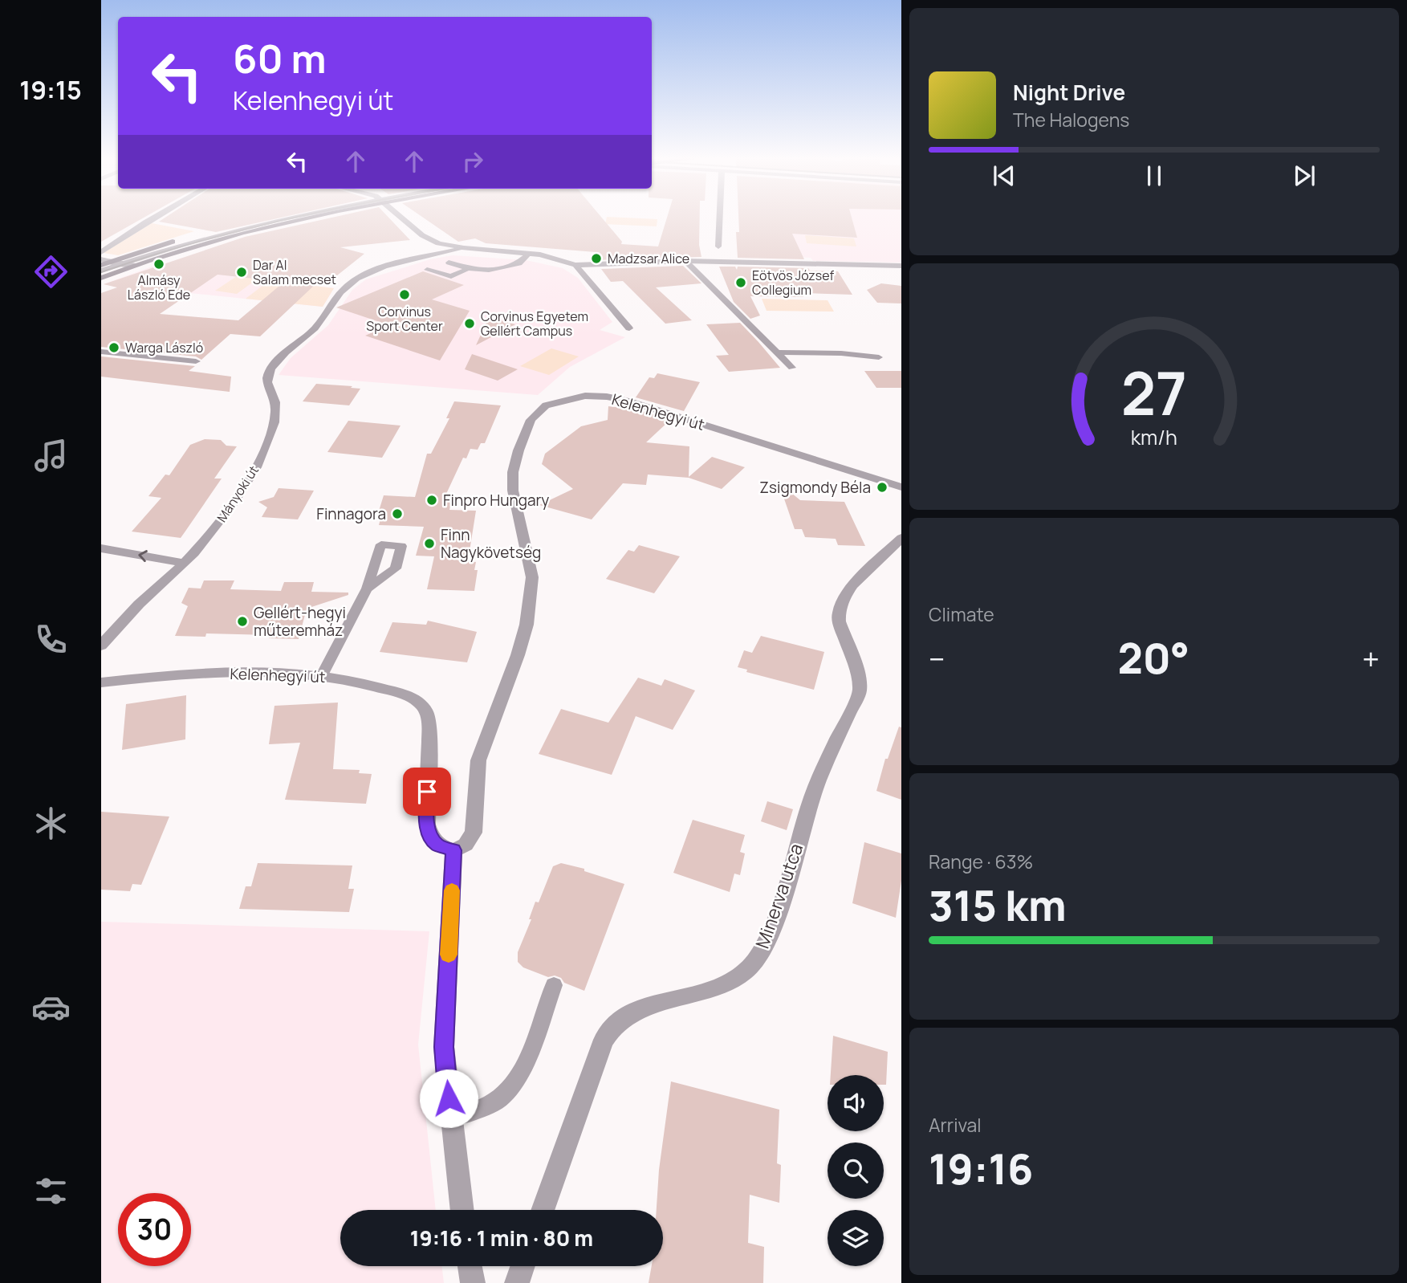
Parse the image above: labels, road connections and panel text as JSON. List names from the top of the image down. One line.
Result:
{"streets":{"street":["Kelenhegyi út","Mányoki út","Minerva utca"]},"places":["Madzsar Alice","Almásy László Ede","Dar Al Salam mecset","Eötvös József Collegium","Corvinus Sport Center","Corvinus Egyetem Gellért Campus","Warga László","Zsigmondy Béla","Finpro Hungary","Finnagora","Finn Nagykövetség","Gellért-hegyi műteremház"],"page":{"tabs":"19:15","turn":["60 m","Kelenhegyi út"],"song":["Night Drive","The Halogens"],"tile":["Climate",["Range · 63%","315 km"],["Arrival","19:16"]],"heat":["−","20°","+"],"limit":"30","trip":"19:16 · 1 min · 80 m","gauge":["27","km/h"]}}
